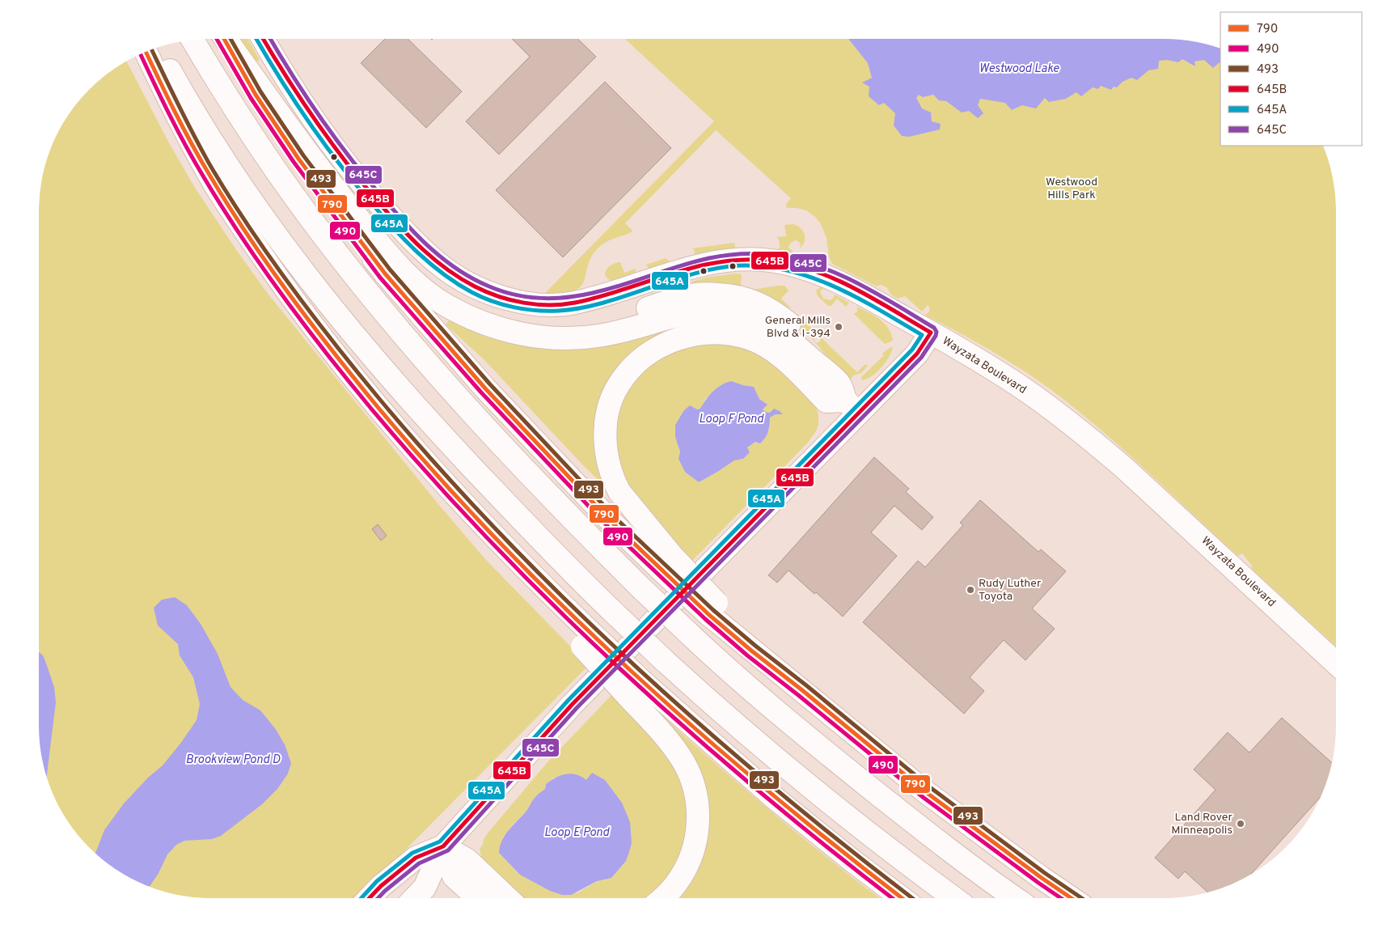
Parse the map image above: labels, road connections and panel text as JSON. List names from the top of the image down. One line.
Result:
{"streets":{"main road":["Wayzata Boulevard"]},"water":["Westwood Lake","Loop F Pond","Brookview Pond D","Loop E Pond"],"parks":["Westwood Hills Park"],"places":["General Mills Blvd & I-394","Rudy Luther Toyota","Land Rover Minneapolis"],"lines":["transit line 790","transit line 490","transit line 493","transit line 645B","transit line 645A","transit line 645C"],"legend":["790","490","493","645B","645A","645C"]}
